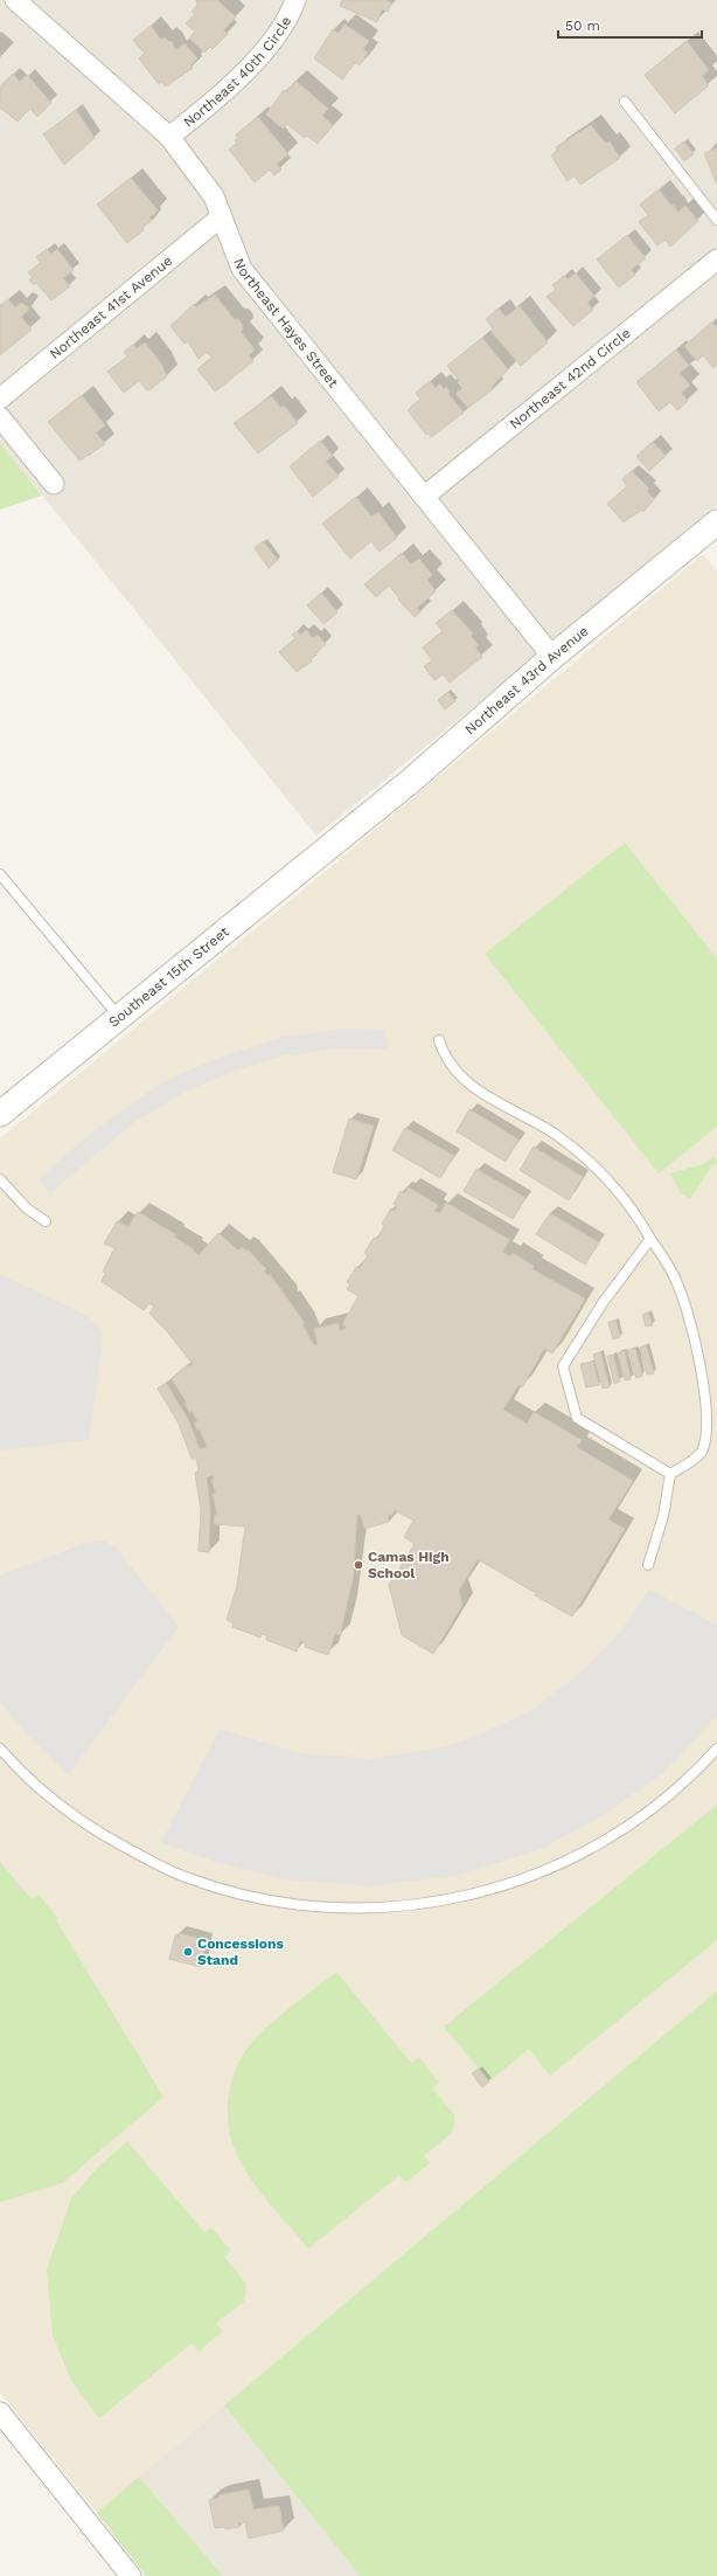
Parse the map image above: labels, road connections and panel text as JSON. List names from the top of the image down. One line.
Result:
{"streets":{"street":["Northeast 40th Circle","Northeast 41st Avenue","Northeast Hayes Street","Northeast 42nd Circle","Northeast 43rd Avenue","Southeast 15th Street"]},"crossings":[["Northeast 40th Circle","Northeast Hayes Street"],["Northeast 41st Avenue","Northeast Hayes Street"],["Northeast Hayes Street","Northeast 42nd Circle"],["Northeast Hayes Street","Northeast 43rd Avenue"],["Northeast 43rd Avenue","Southeast 15th Street"]],"places":["Camas High School","Concessions Stand"],"scale_bar":"50 m"}
